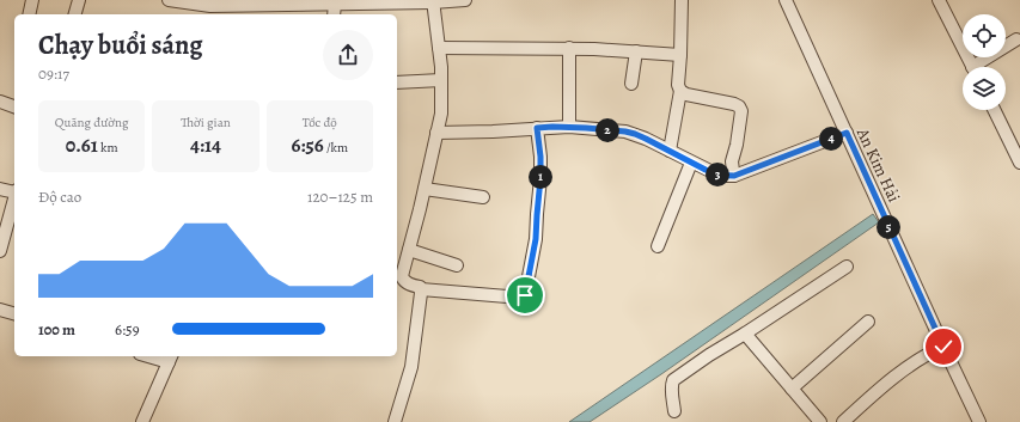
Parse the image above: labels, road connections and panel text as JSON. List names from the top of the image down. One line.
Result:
{"streets":{"street":["An Kim Hải"]},"page":{"heading":["Chạy buổi sáng","09:17"],"stats":[["Quãng đường","0.61 km"],["Thời gian","4:14"],["Tốc độ","6:56 /km"]],"pins":["2","4","3","1","5"],"chart":["Độ cao","120–125 m"],"list":[{"name":"100 m","note":"6:59"}]}}
